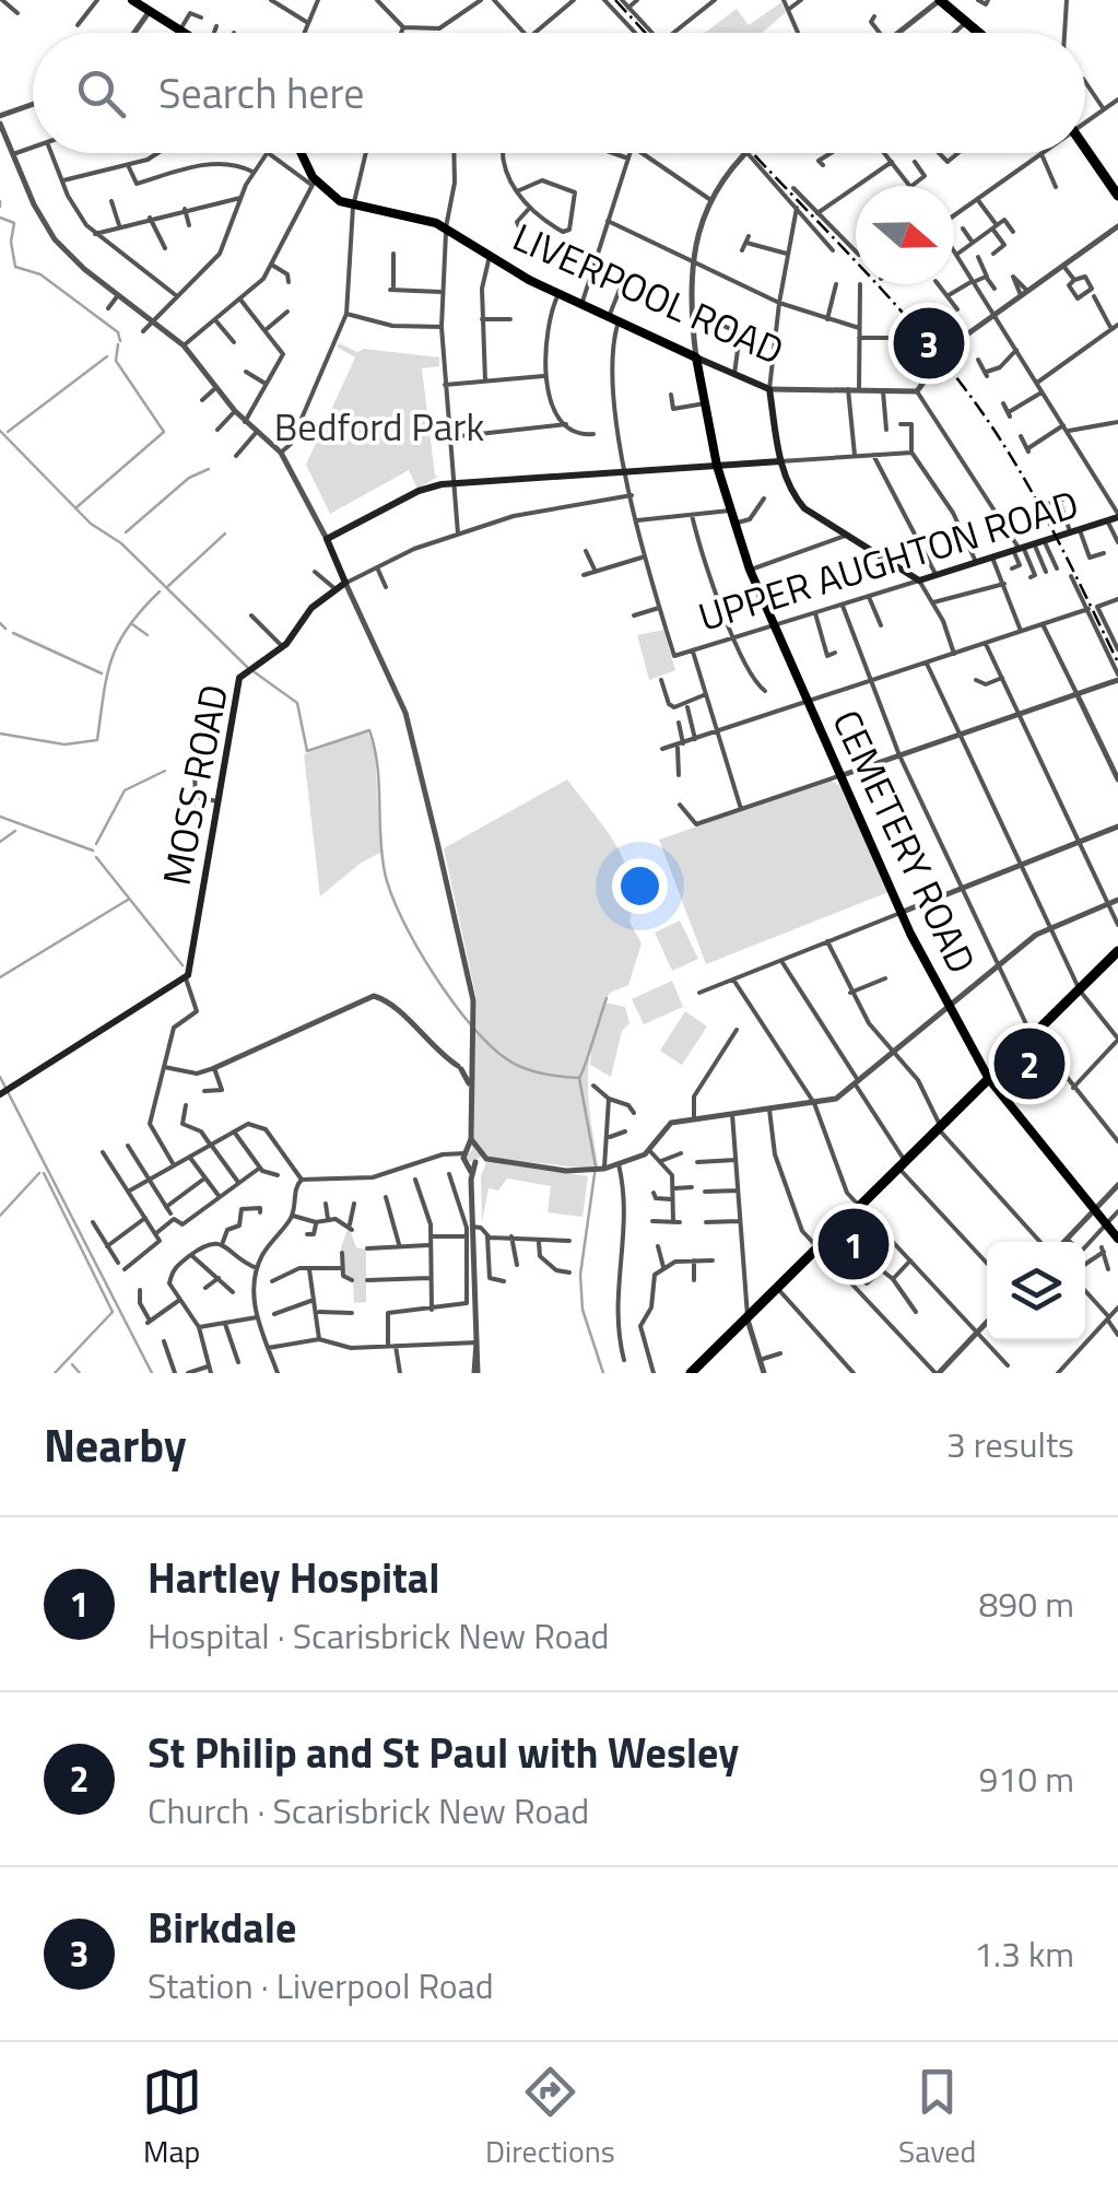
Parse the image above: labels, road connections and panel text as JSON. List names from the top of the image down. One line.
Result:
{"streets":{"main road":["LIVERPOOL ROAD","UPPER AUGHTON ROAD","MOSS ROAD","CEMETERY ROAD"]},"crossings":[["LIVERPOOL ROAD","CEMETERY ROAD"],["UPPER AUGHTON ROAD","CEMETERY ROAD"]],"parks":["Bedford Park"],"north":"right","page":{"search":"Search here","pins":["3","2","1"],"heading":["Nearby","3 results"],"list":[{"mark":"1","name":"Hartley Hospital","note":"Hospital · Scarisbrick New Road","value":"890 m"},{"mark":"2","name":"St Philip and St Paul with Wesley","note":"Church · Scarisbrick New Road","value":"910 m"},{"mark":"3","name":"Birkdale","note":"Station · Liverpool Road","value":"1.3 km"}],"nav":["Map","Directions","Saved"]}}
